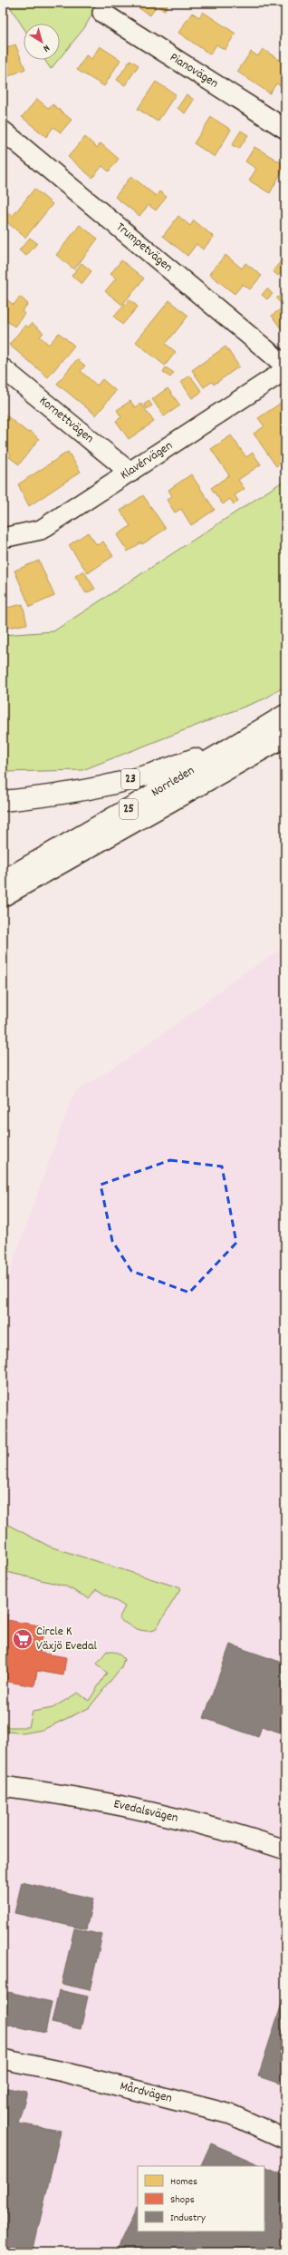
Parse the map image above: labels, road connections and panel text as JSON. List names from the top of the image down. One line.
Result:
{"streets":{"highway":["23","Norrleden","25"],"street":["Pianovägen","Trumpetvägen","Kornettvägen","Klavérvägen","Evedalsvägen","Mårdvägen"]},"crossings":[["Kornettvägen","Klavérvägen"],["23","Norrleden"]],"places":{"supermarket":["Circle K Växjö Evedal"]},"legend":["Homes","Shops","Industry"],"north":"bottom right"}
